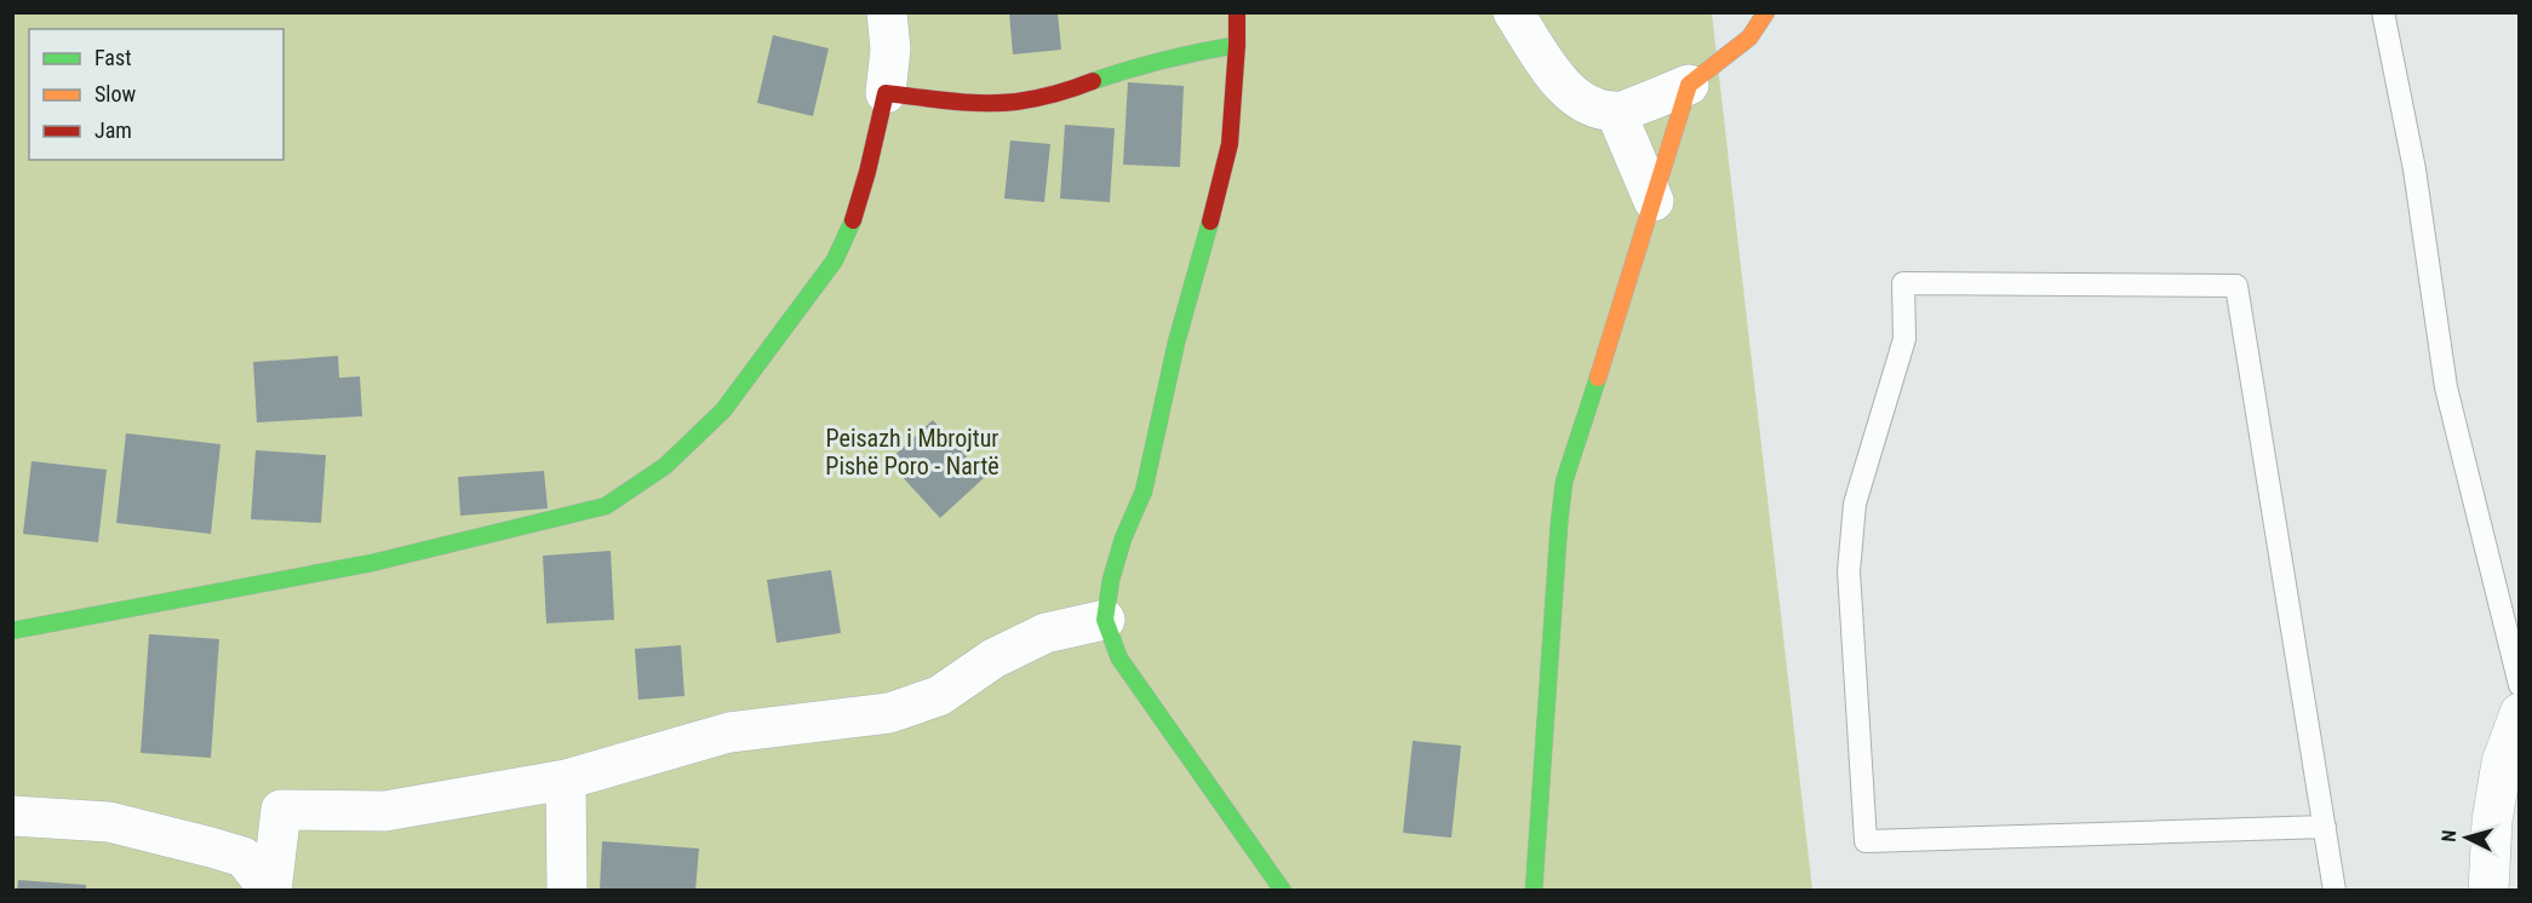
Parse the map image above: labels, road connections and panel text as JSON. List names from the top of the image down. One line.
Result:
{"parks":["Peisazh i Mbrojtur Pishë Poro - Nartë"],"legend":["Fast","Slow","Jam"],"north":"left"}
